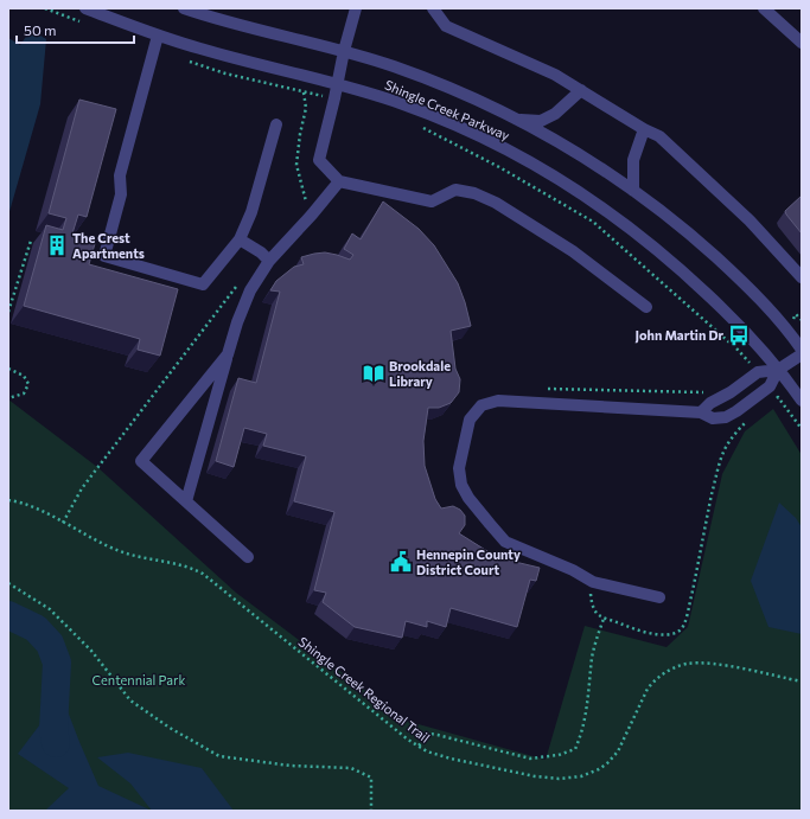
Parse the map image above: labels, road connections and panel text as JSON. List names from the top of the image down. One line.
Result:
{"streets":{"street":["Shingle Creek Parkway"],"path":["Shingle Creek Regional Trail"]},"parks":["Centennial Park"],"places":{"building":["The Crest Apartments"],"bus stop":["John Martin Dr"],"library":["Brookdale Library"],"public building":["Hennepin County District Court"]},"scale_bar":"50 m"}
